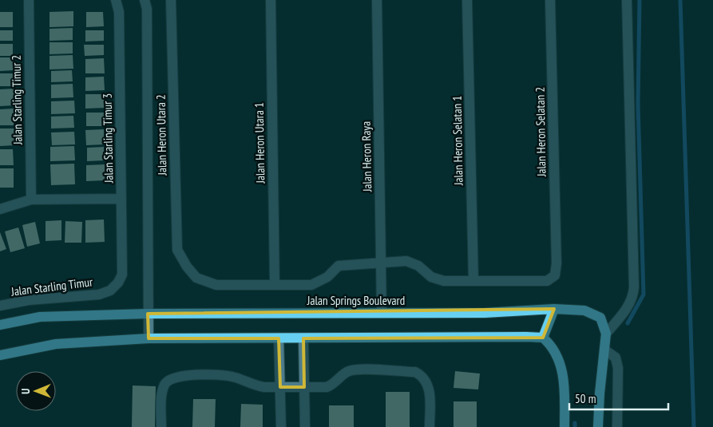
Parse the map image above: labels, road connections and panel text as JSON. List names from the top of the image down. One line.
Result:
{"streets":{"main road":["Jalan Springs Boulevard"],"street":["Jalan Starling Timur 2","Jalan Heron Selatan 2","Jalan Heron Utara 2","Jalan Starling Timur 3","Jalan Heron Selatan 1","Jalan Heron Utara 1","Jalan Heron Raya","Jalan Starling Timur"]},"crossings":[["Jalan Heron Selatan 2","Jalan Heron Utara 2"],["Jalan Heron Utara 2","Jalan Heron Selatan 1"],["Jalan Heron Utara 2","Jalan Heron Utara 1"],["Jalan Heron Utara 2","Jalan Heron Raya"],["Jalan Starling Timur 3","Jalan Starling Timur"],["Jalan Heron Raya","Jalan Springs Boulevard"]],"scale_bar":"50 m","north":"left"}
